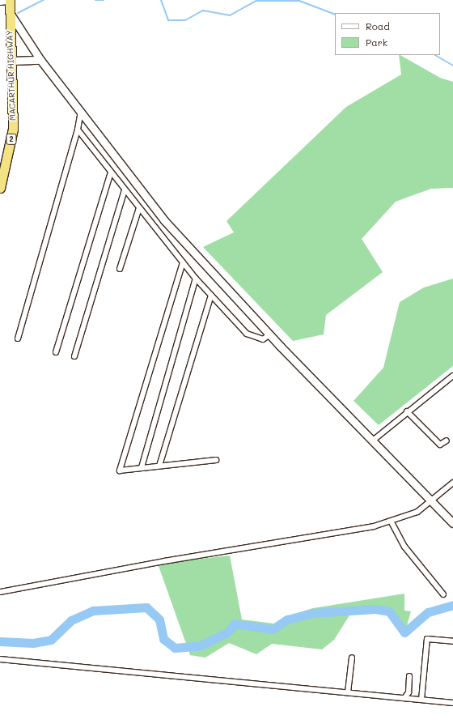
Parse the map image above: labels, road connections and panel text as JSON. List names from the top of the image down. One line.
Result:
{"streets":{"highway":["MACARTHUR HIGHWAY","2"]},"legend":["Road","Park"]}
